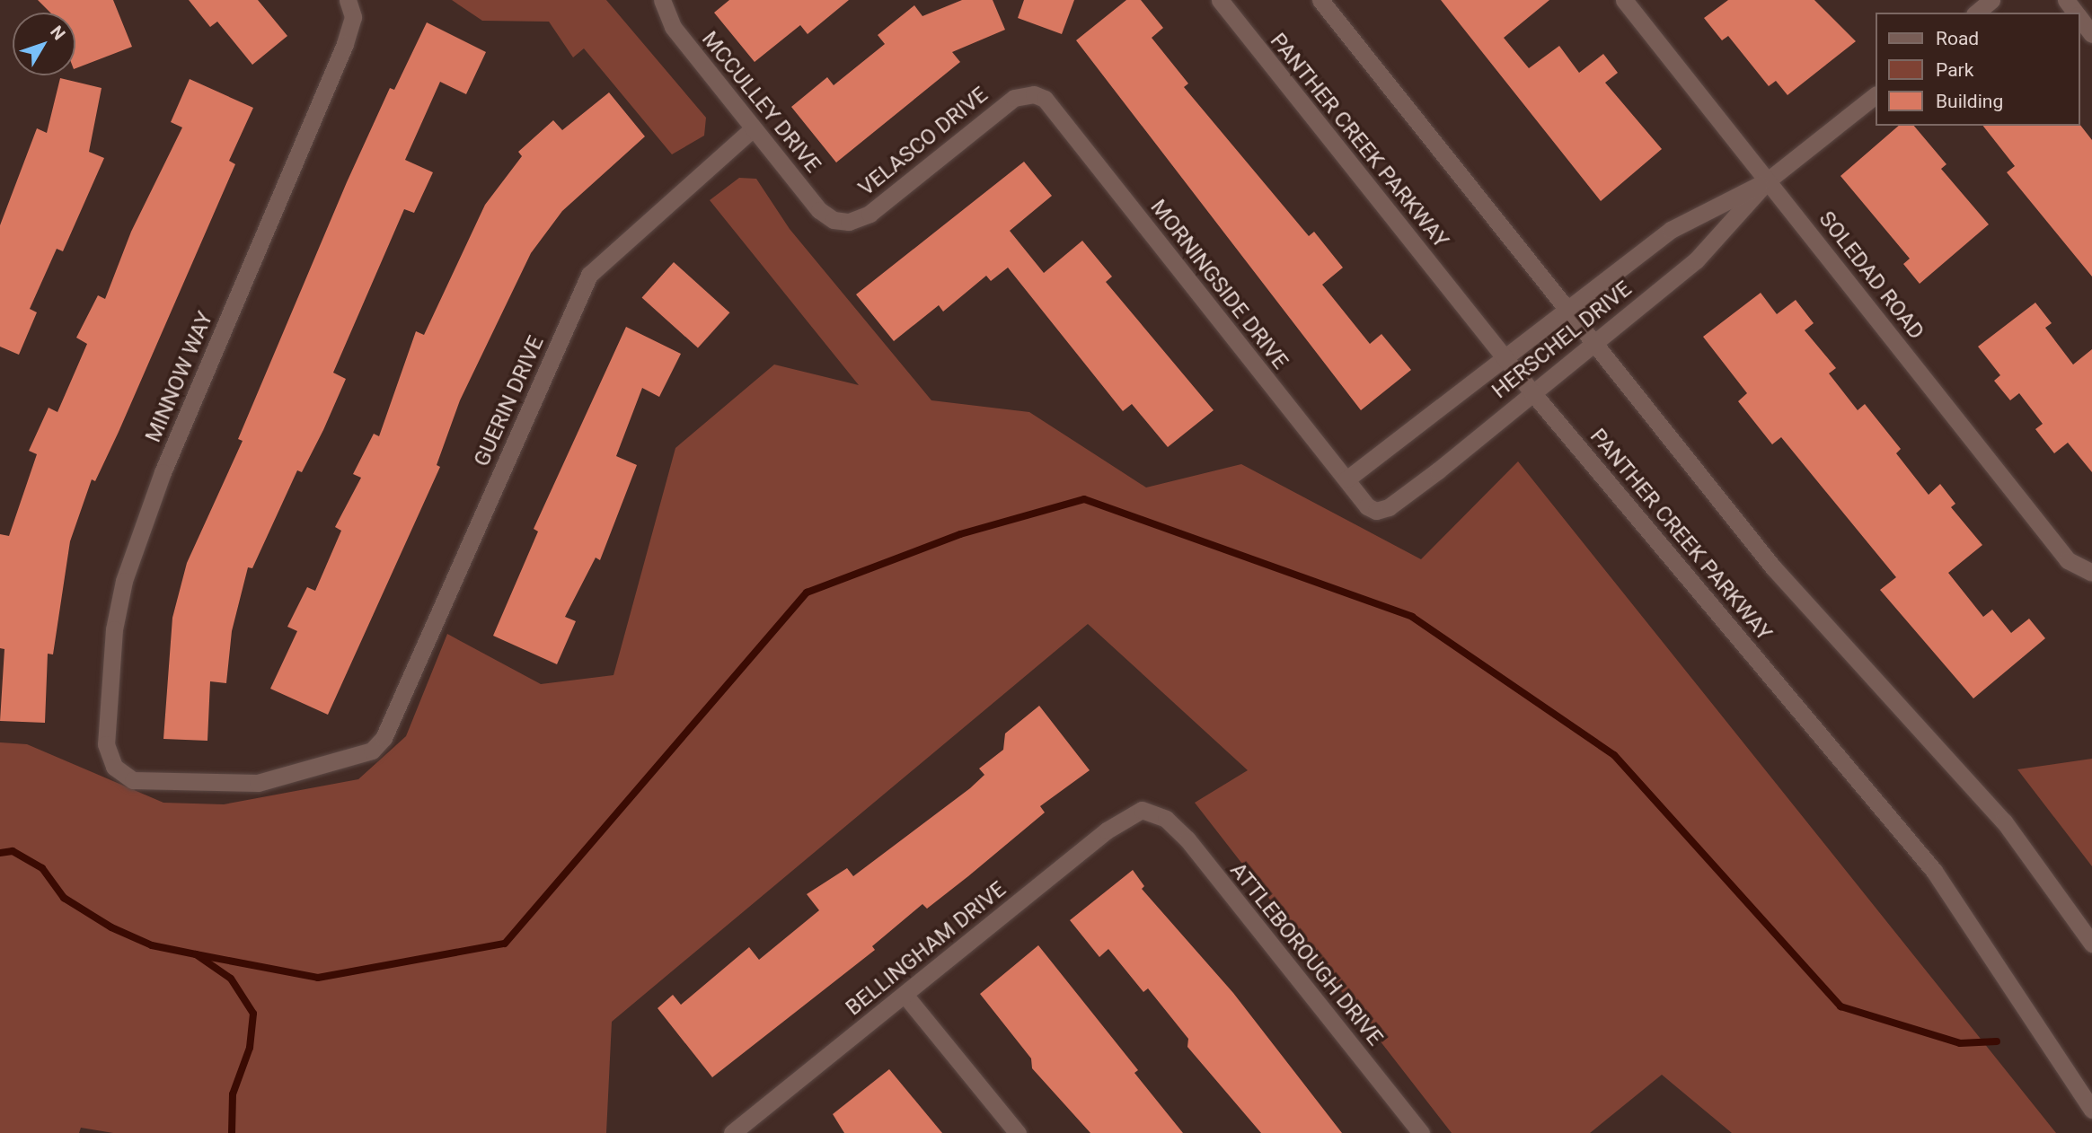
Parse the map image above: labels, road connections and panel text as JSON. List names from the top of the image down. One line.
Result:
{"streets":{"street":["MCCULLEY DRIVE","PANTHER CREEK PARKWAY","VELASCO DRIVE","SOLEDAD ROAD","MORNINGSIDE DRIVE","HERSCHEL DRIVE","MINNOW WAY","GUERIN DRIVE","BELLINGHAM DRIVE","ATTLEBOROUGH DRIVE"]},"crossings":[["MCCULLEY DRIVE","VELASCO DRIVE"],["MCCULLEY DRIVE","GUERIN DRIVE"],["PANTHER CREEK PARKWAY","HERSCHEL DRIVE"],["VELASCO DRIVE","MORNINGSIDE DRIVE"],["SOLEDAD ROAD","HERSCHEL DRIVE"],["MORNINGSIDE DRIVE","HERSCHEL DRIVE"],["MINNOW WAY","GUERIN DRIVE"],["BELLINGHAM DRIVE","ATTLEBOROUGH DRIVE"]],"legend":["Road","Park","Building"],"north":"top right"}
